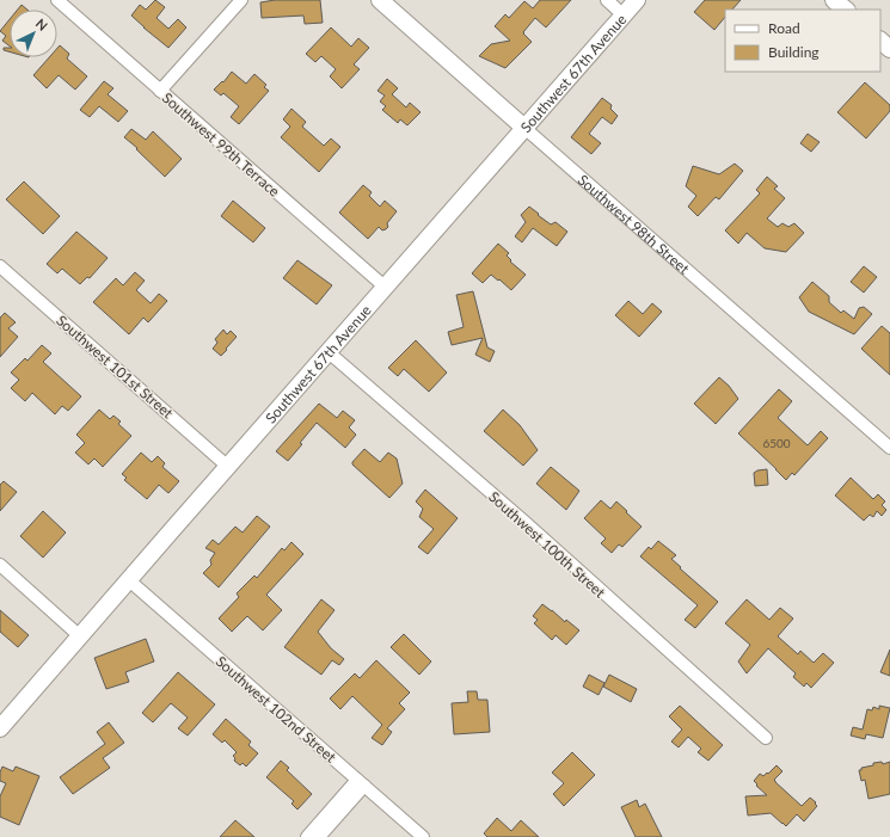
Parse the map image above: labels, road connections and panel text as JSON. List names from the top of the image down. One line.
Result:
{"streets":{"main road":["Southwest 67th Avenue","Southwest 98th Street"],"street":["Southwest 99th Terrace","Southwest 101st Street","Southwest 100th Street","Southwest 102nd Street"]},"crossings":[["Southwest 67th Avenue","Southwest 99th Terrace"],["Southwest 67th Avenue","Southwest 98th Street"],["Southwest 67th Avenue","Southwest 101st Street"],["Southwest 67th Avenue","Southwest 100th Street"],["Southwest 67th Avenue","Southwest 102nd Street"]],"house_numbers":["6500"],"legend":["Road","Building"],"north":"top right"}
